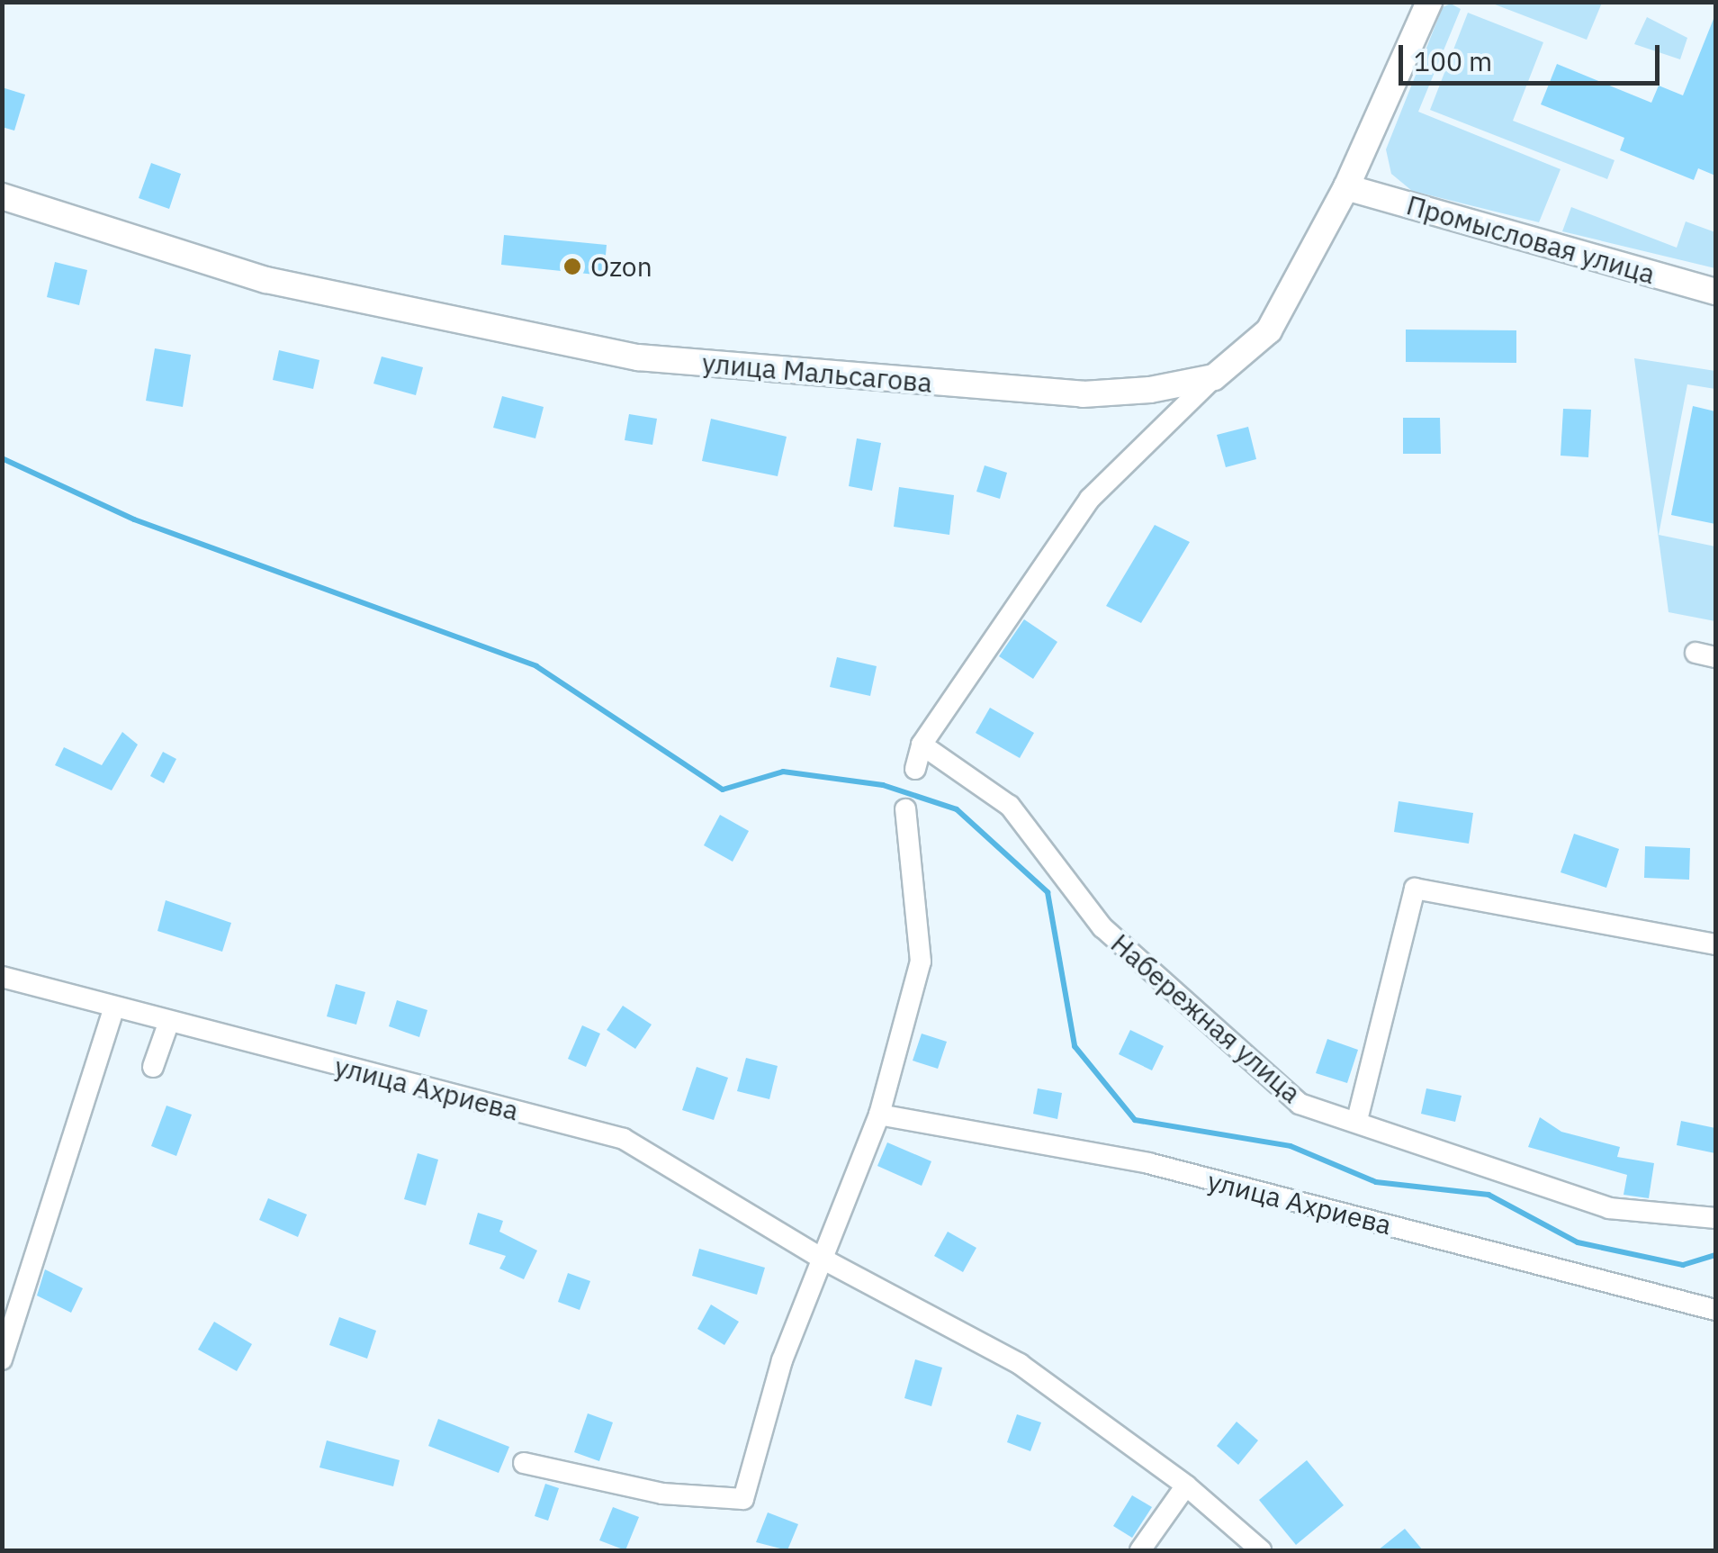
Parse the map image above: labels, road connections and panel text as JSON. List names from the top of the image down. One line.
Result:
{"streets":{"street":["Промысловая улица","улица Мальсагова","Набережная улица","улица Ахриева"]},"places":["Ozon"],"scale_bar":"100 m"}
